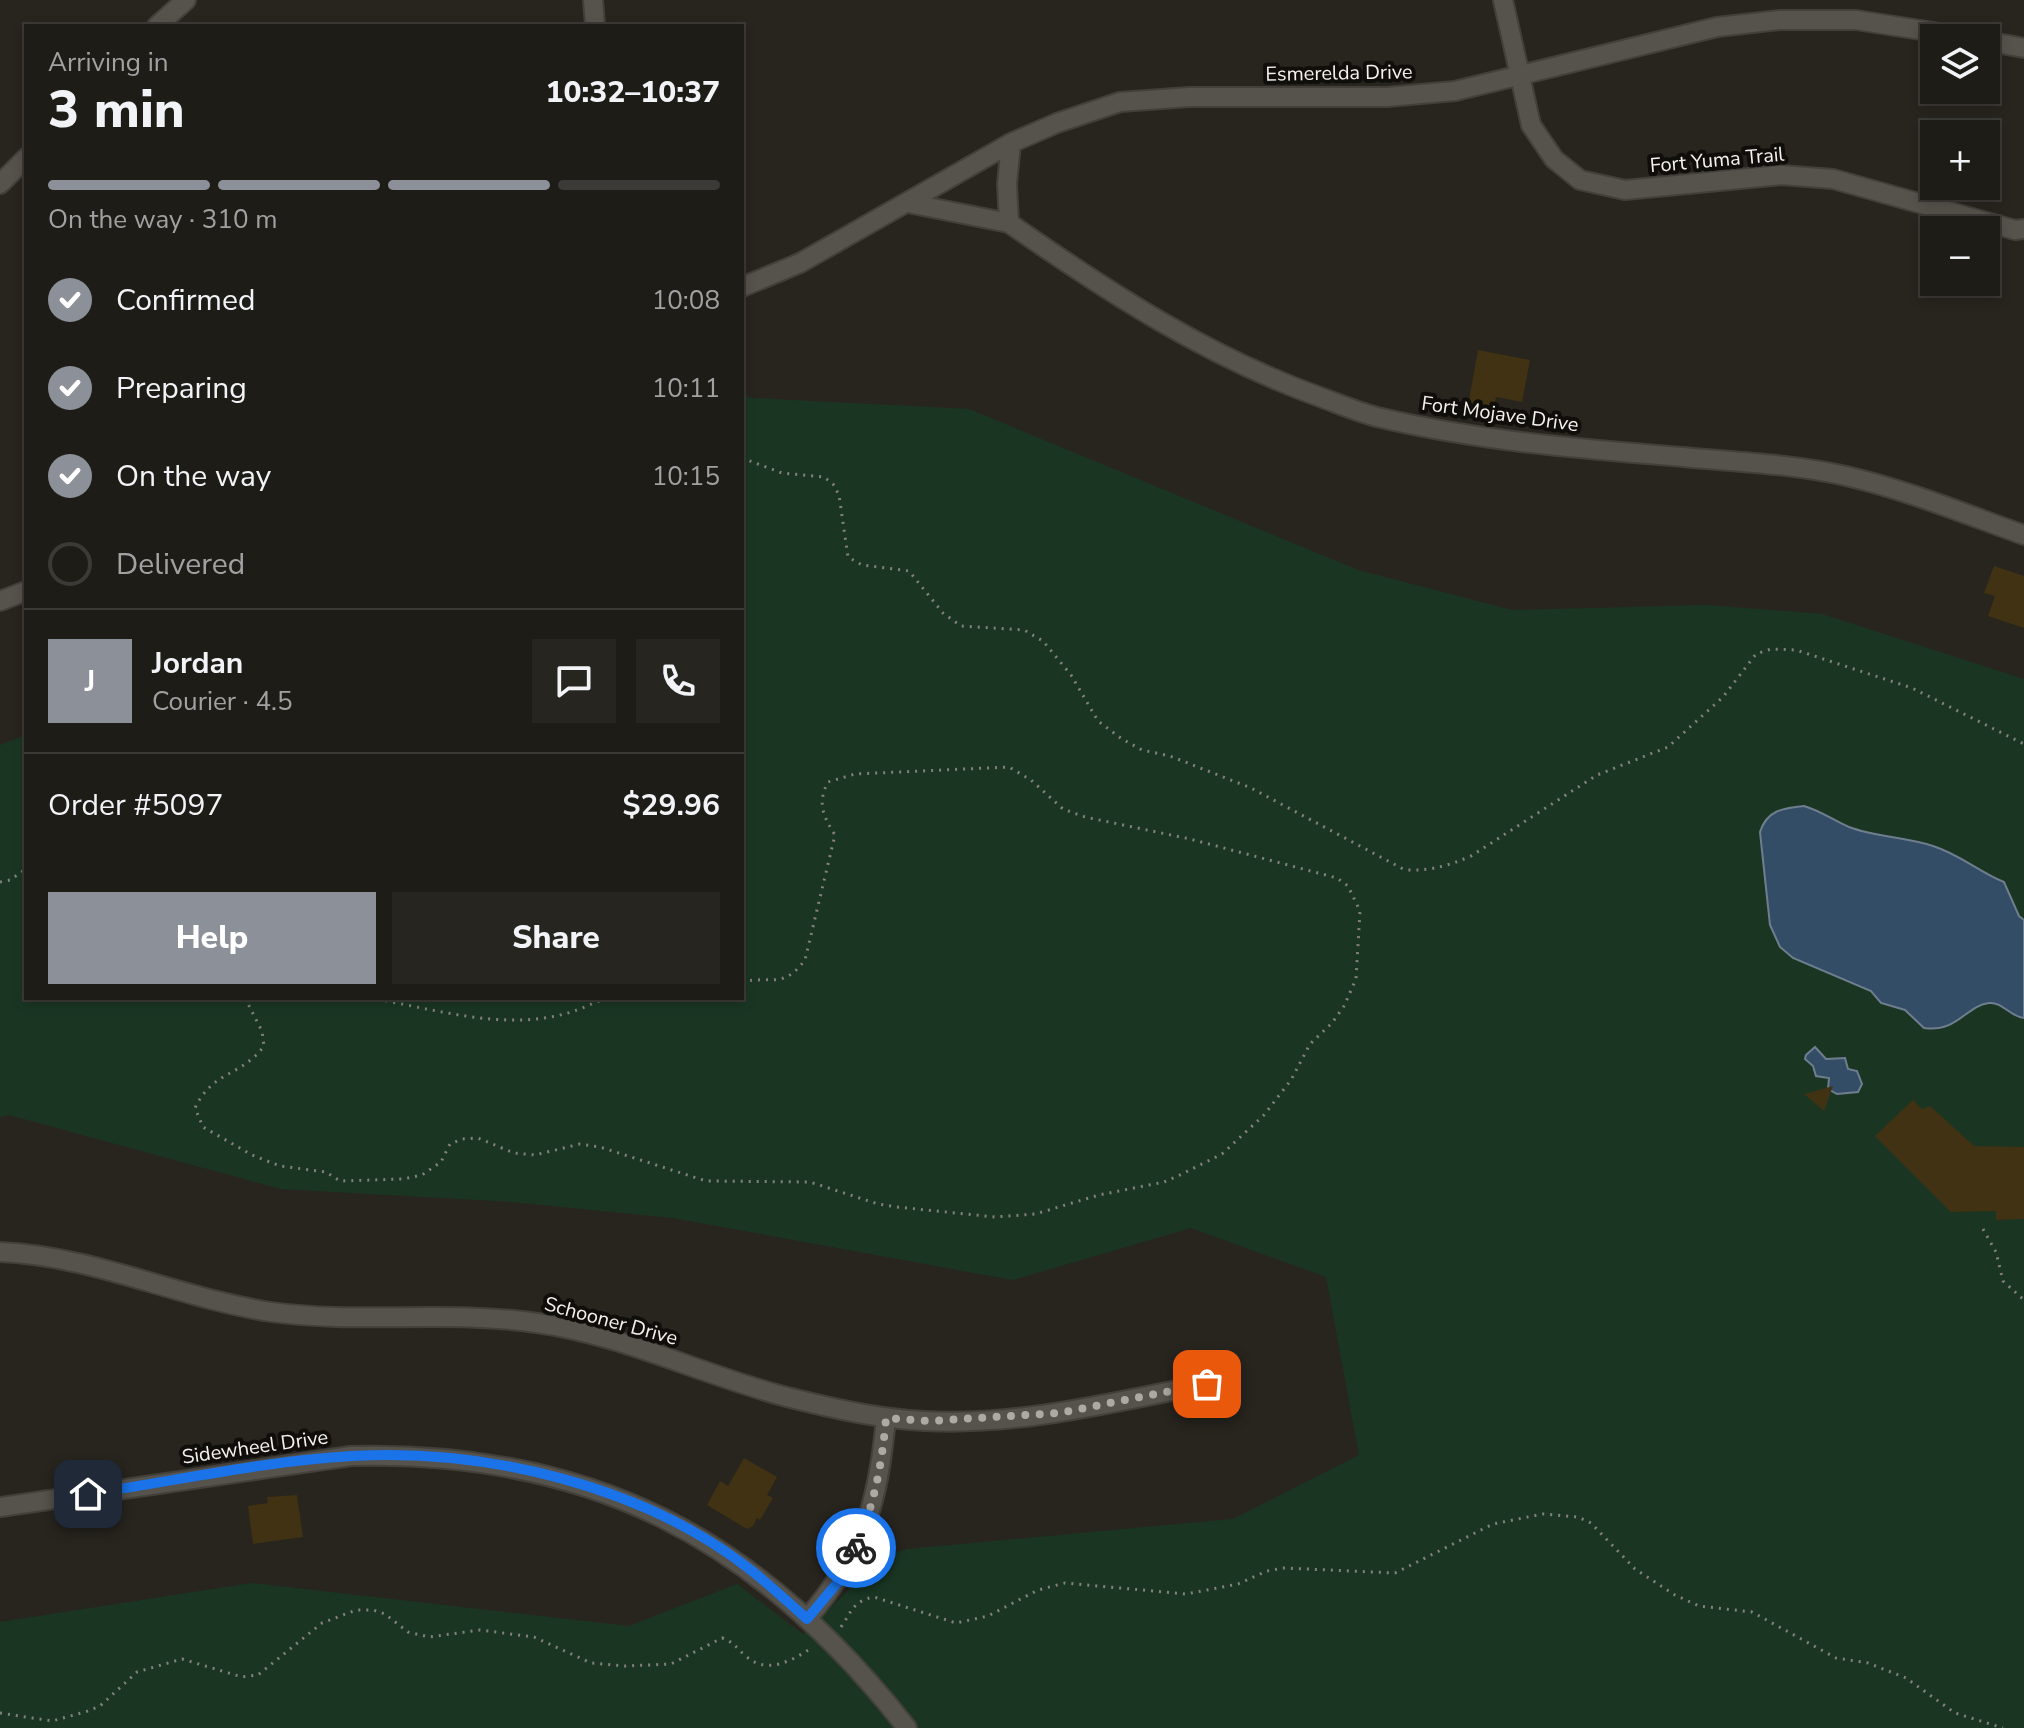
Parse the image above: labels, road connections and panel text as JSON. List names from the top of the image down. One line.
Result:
{"streets":{"street":["Esmerelda Drive","Fort Yuma Trail","Fort Mojave Drive","Schooner Drive","Sidewheel Drive"]},"crossings":[["Esmerelda Drive","Fort Yuma Trail"]],"page":{"map_buttons":["+","−"],"heading":["3 min","Arriving in","10:32–10:37"],"panel":["Jordan","Courier · 4.5","Order #5097","$29.96"],"bar":"On the way · 310 m","list":[["Confirmed","10:08"],["Preparing","10:11"],["On the way","10:15"],"Delivered"],"round":"J","buttons":["Help","Share"]}}
